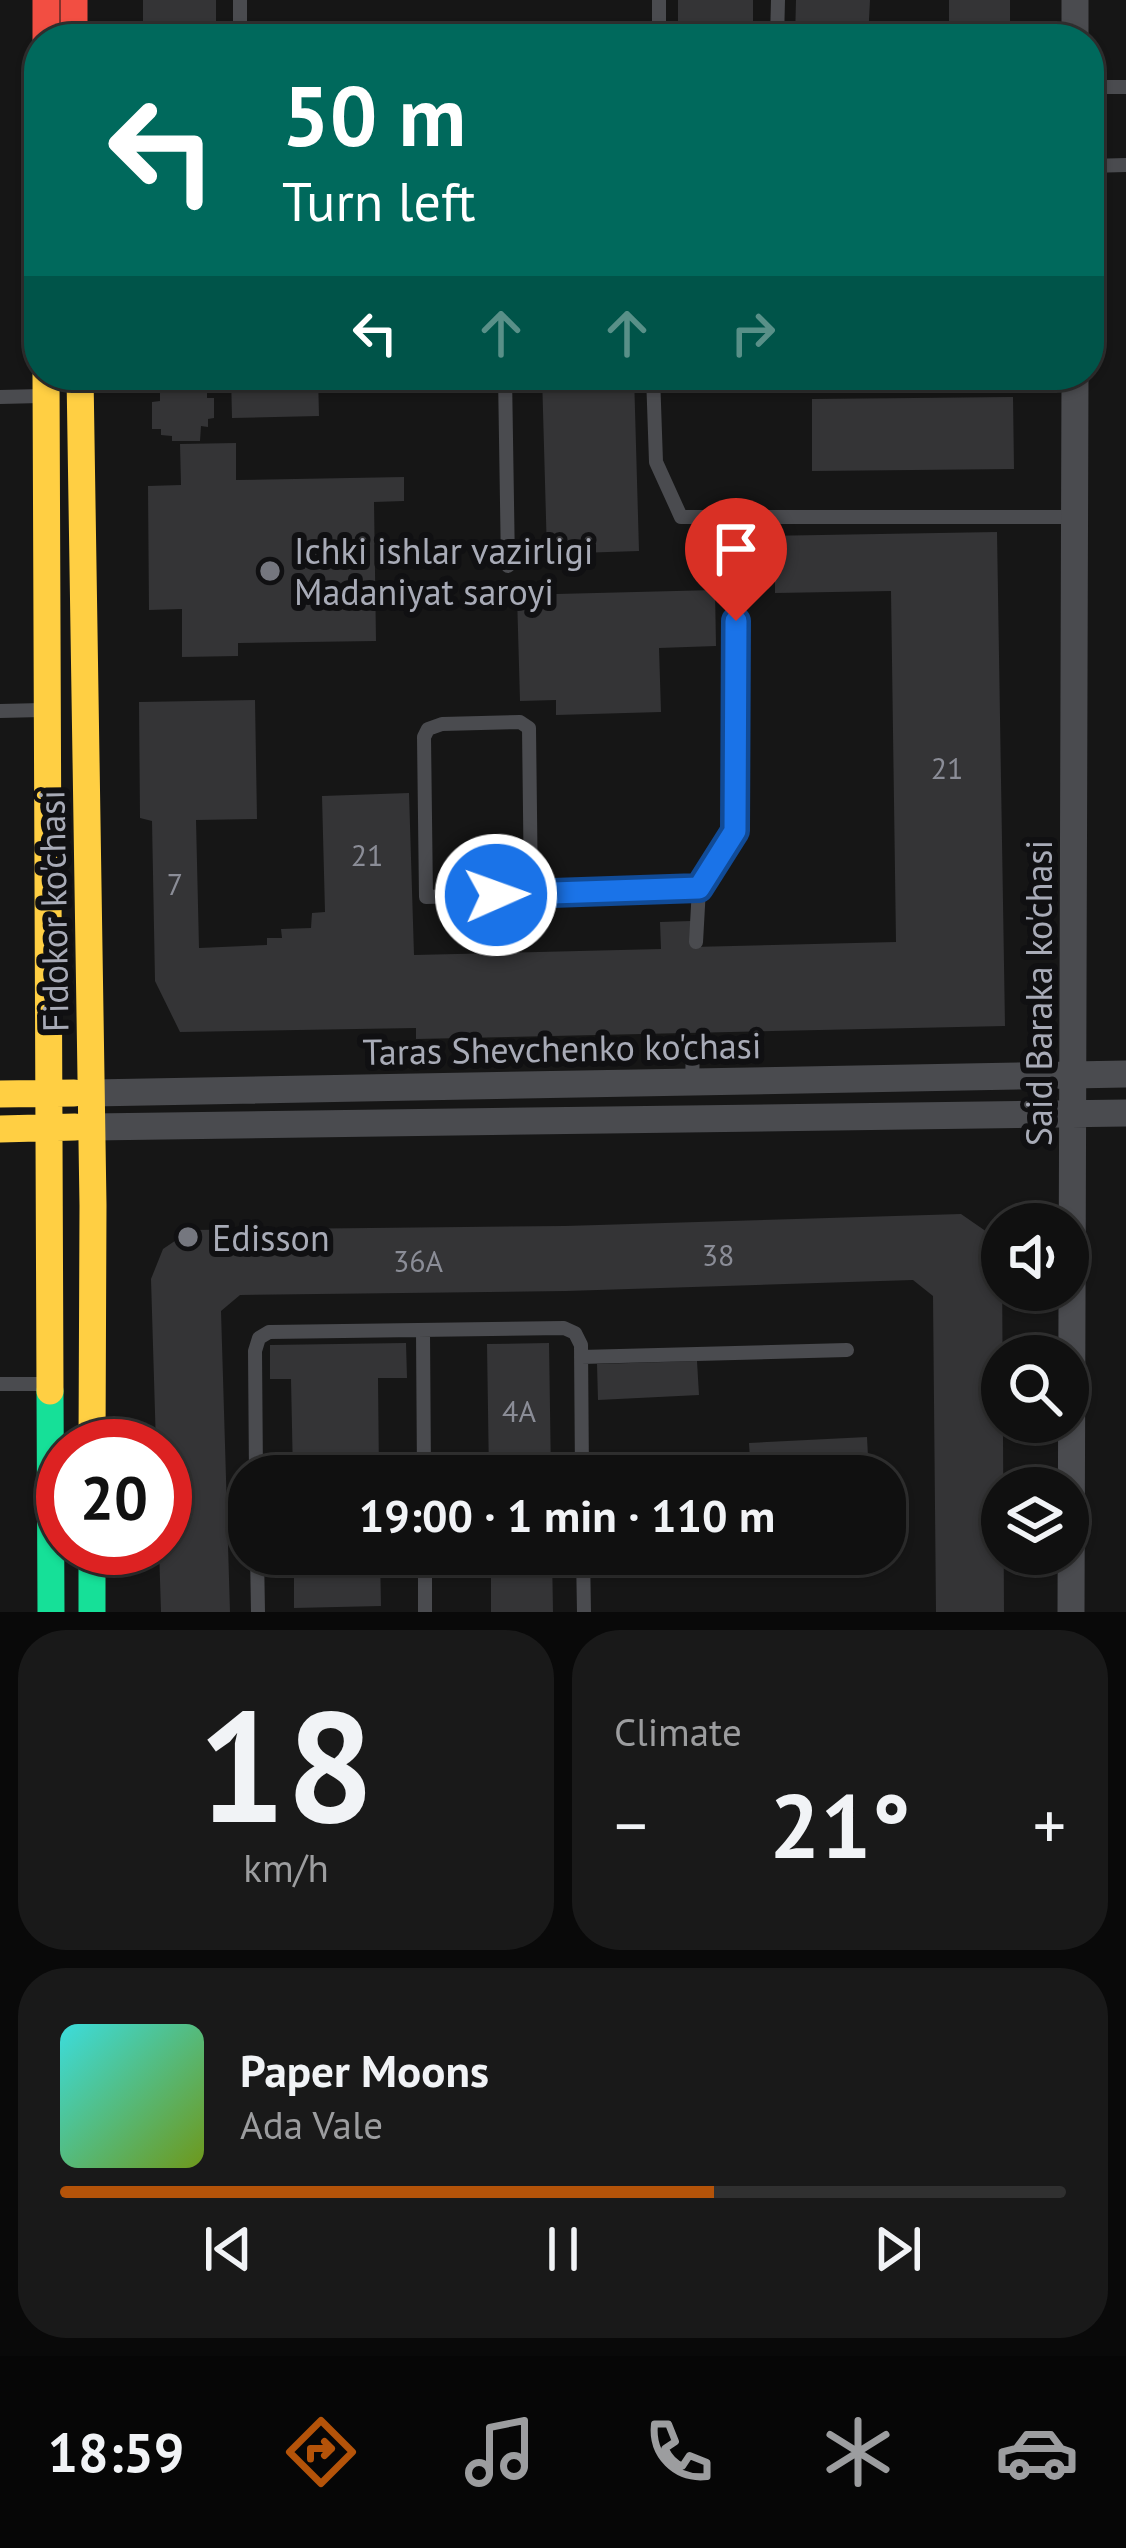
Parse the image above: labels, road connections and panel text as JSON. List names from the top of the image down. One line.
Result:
{"streets":{"main road":["Fidokor ko'chasi","Taras Shevchenko ko'chasi"],"street":["Said Baraka ko'chasi"]},"crossings":[["Fidokor ko'chasi","Taras Shevchenko ko'chasi"],["Said Baraka ko'chasi","Taras Shevchenko ko'chasi"]],"places":["Ichki ishlar vazirligi Madaniyat saroyi","Edisson"],"house_numbers":["21","21","7","38","36A","4А"],"page":{"turn":["50 m","Turn left"],"limit":"20","trip":"19:00 · 1 min · 110 m","tile":[["18","km/h"],"Climate"],"heat":["−","21°","+"],"song":["Paper Moons","Ada Vale"],"tabs":"18:59"}}
